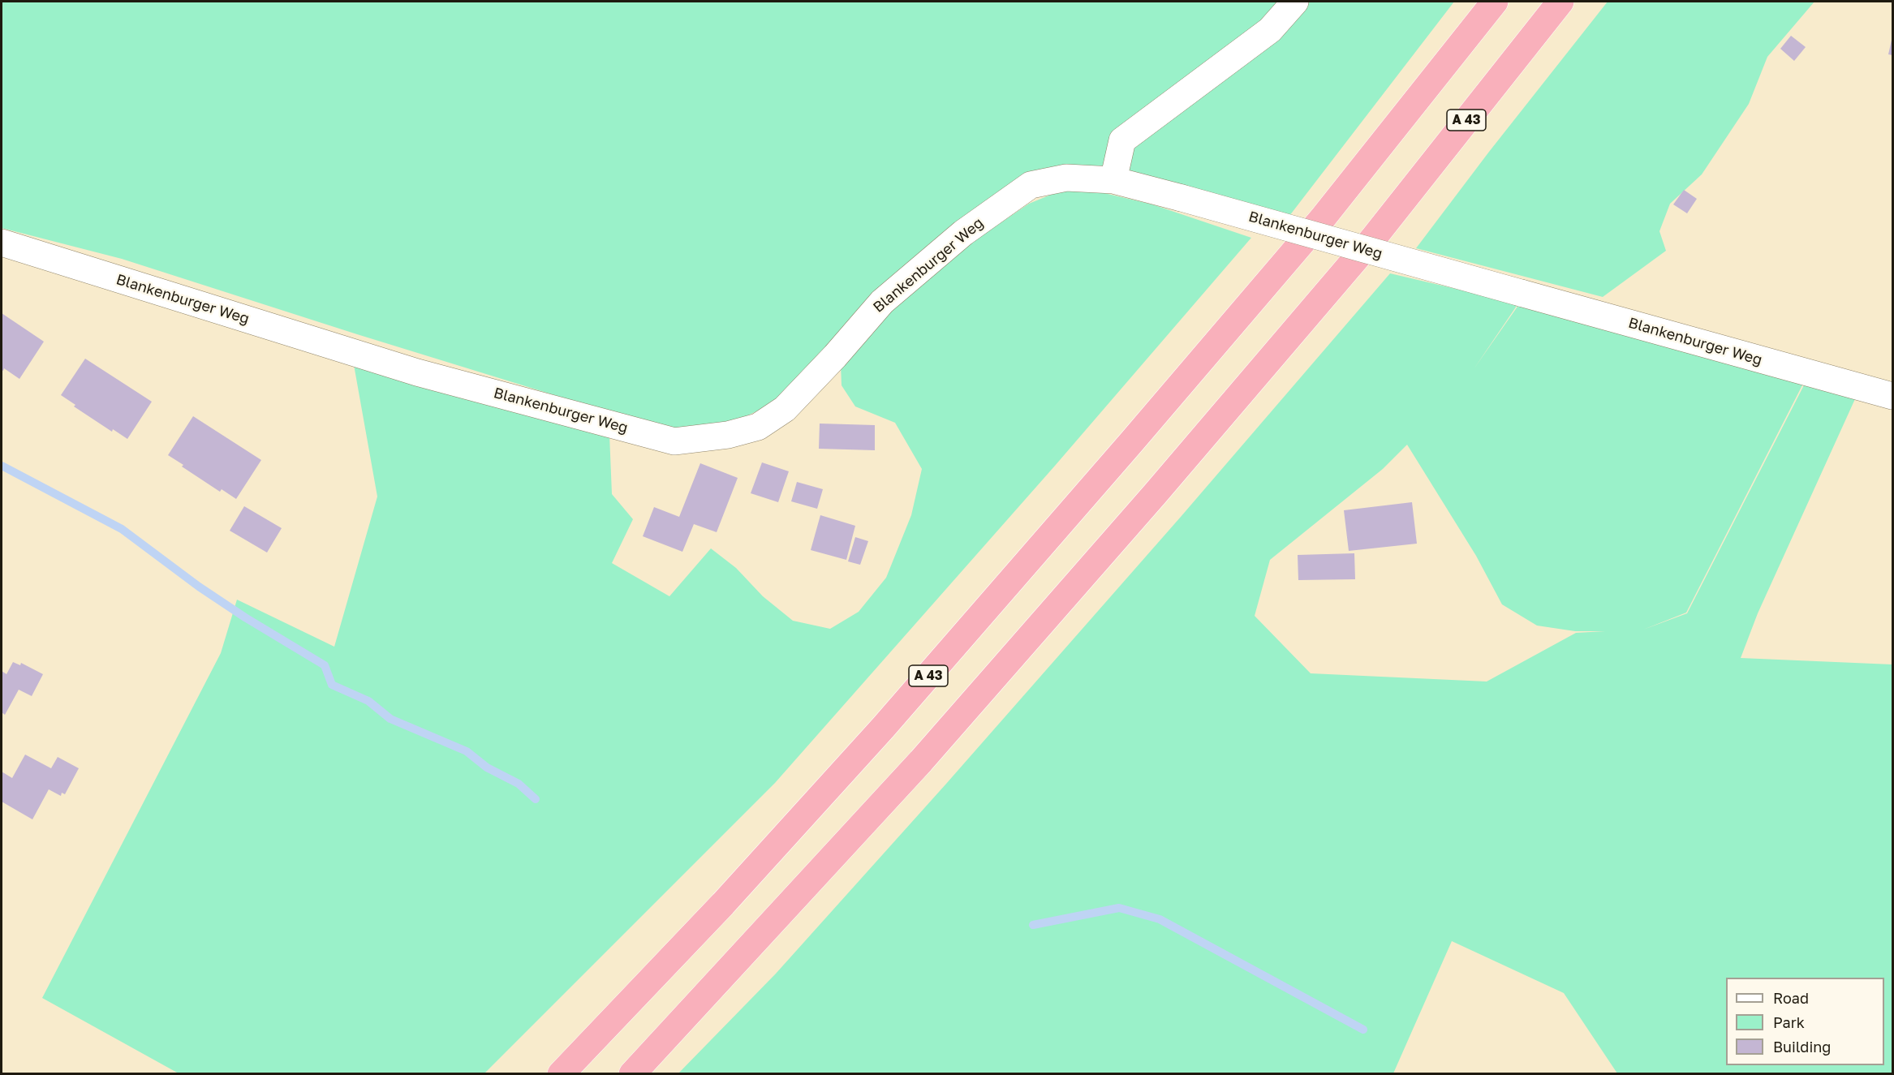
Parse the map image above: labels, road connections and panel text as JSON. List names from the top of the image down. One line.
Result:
{"streets":{"highway":["A 43"],"street":["Blankenburger Weg"]},"legend":["Road","Park","Building"]}
